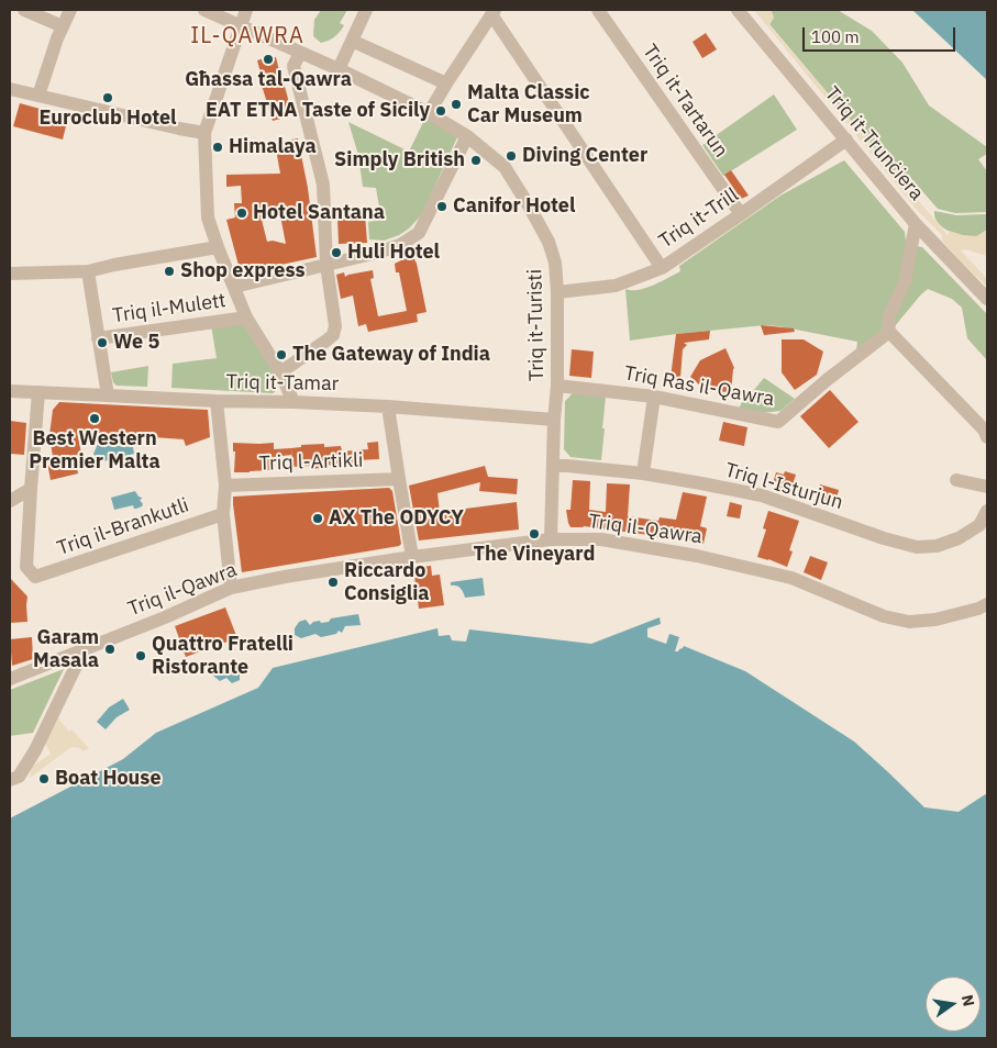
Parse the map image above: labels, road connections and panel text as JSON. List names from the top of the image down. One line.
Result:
{"streets":{"street":["Triq it-Tartarun","Triq it-Trunċiera","Triq it-Trill","Triq il-Mulett","Triq it-Turisti","Triq it-Tamar","Triq Ras il-Qawra","Triq l-Artikli","Triq l-Isturjun","Triq il-Brankutli","Triq il-Qawra"]},"crossings":[["Triq it-Tartarun","Triq it-Trill"],["Triq it-Trunċiera","Triq it-Trill"],["Triq it-Trill","Triq it-Turisti"],["Triq it-Turisti","Triq it-Tamar"],["Triq it-Turisti","Triq Ras il-Qawra"],["Triq it-Turisti","Triq l-Isturjun"],["Triq it-Turisti","Triq il-Qawra"]],"districts":["IL-QAWRA"],"places":["Għassa tal-Qawra","Euroclub Hotel","Malta Classic Car Museum","EAT ETNA Taste of Sicily","Himalaya","Diving Center","Simply British","Canifor Hotel","Hotel Santana","Huli Hotel","Shop express","We 5","The Gateway of India","Best Western Premier Malta","AX The ODYCY","The Vineyard","Riccardo Consiglia","Garam Masala","Quattro Fratelli Ristorante","Boat House"],"scale_bar":"100 m","north":"right"}
